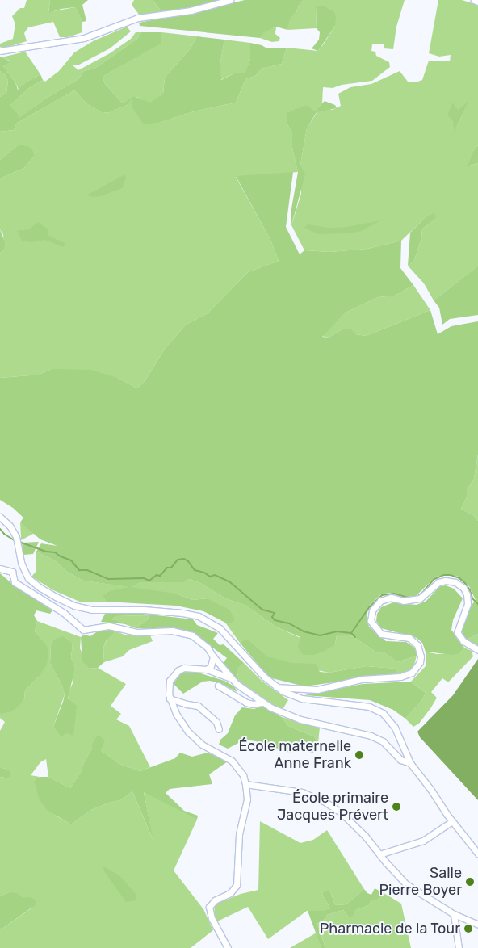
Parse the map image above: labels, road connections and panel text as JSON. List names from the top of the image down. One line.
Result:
{"places":["École maternelle Anne Frank","École primaire Jacques Prévert","Salle Pierre Boyer","Pharmacie de la Tour"]}
